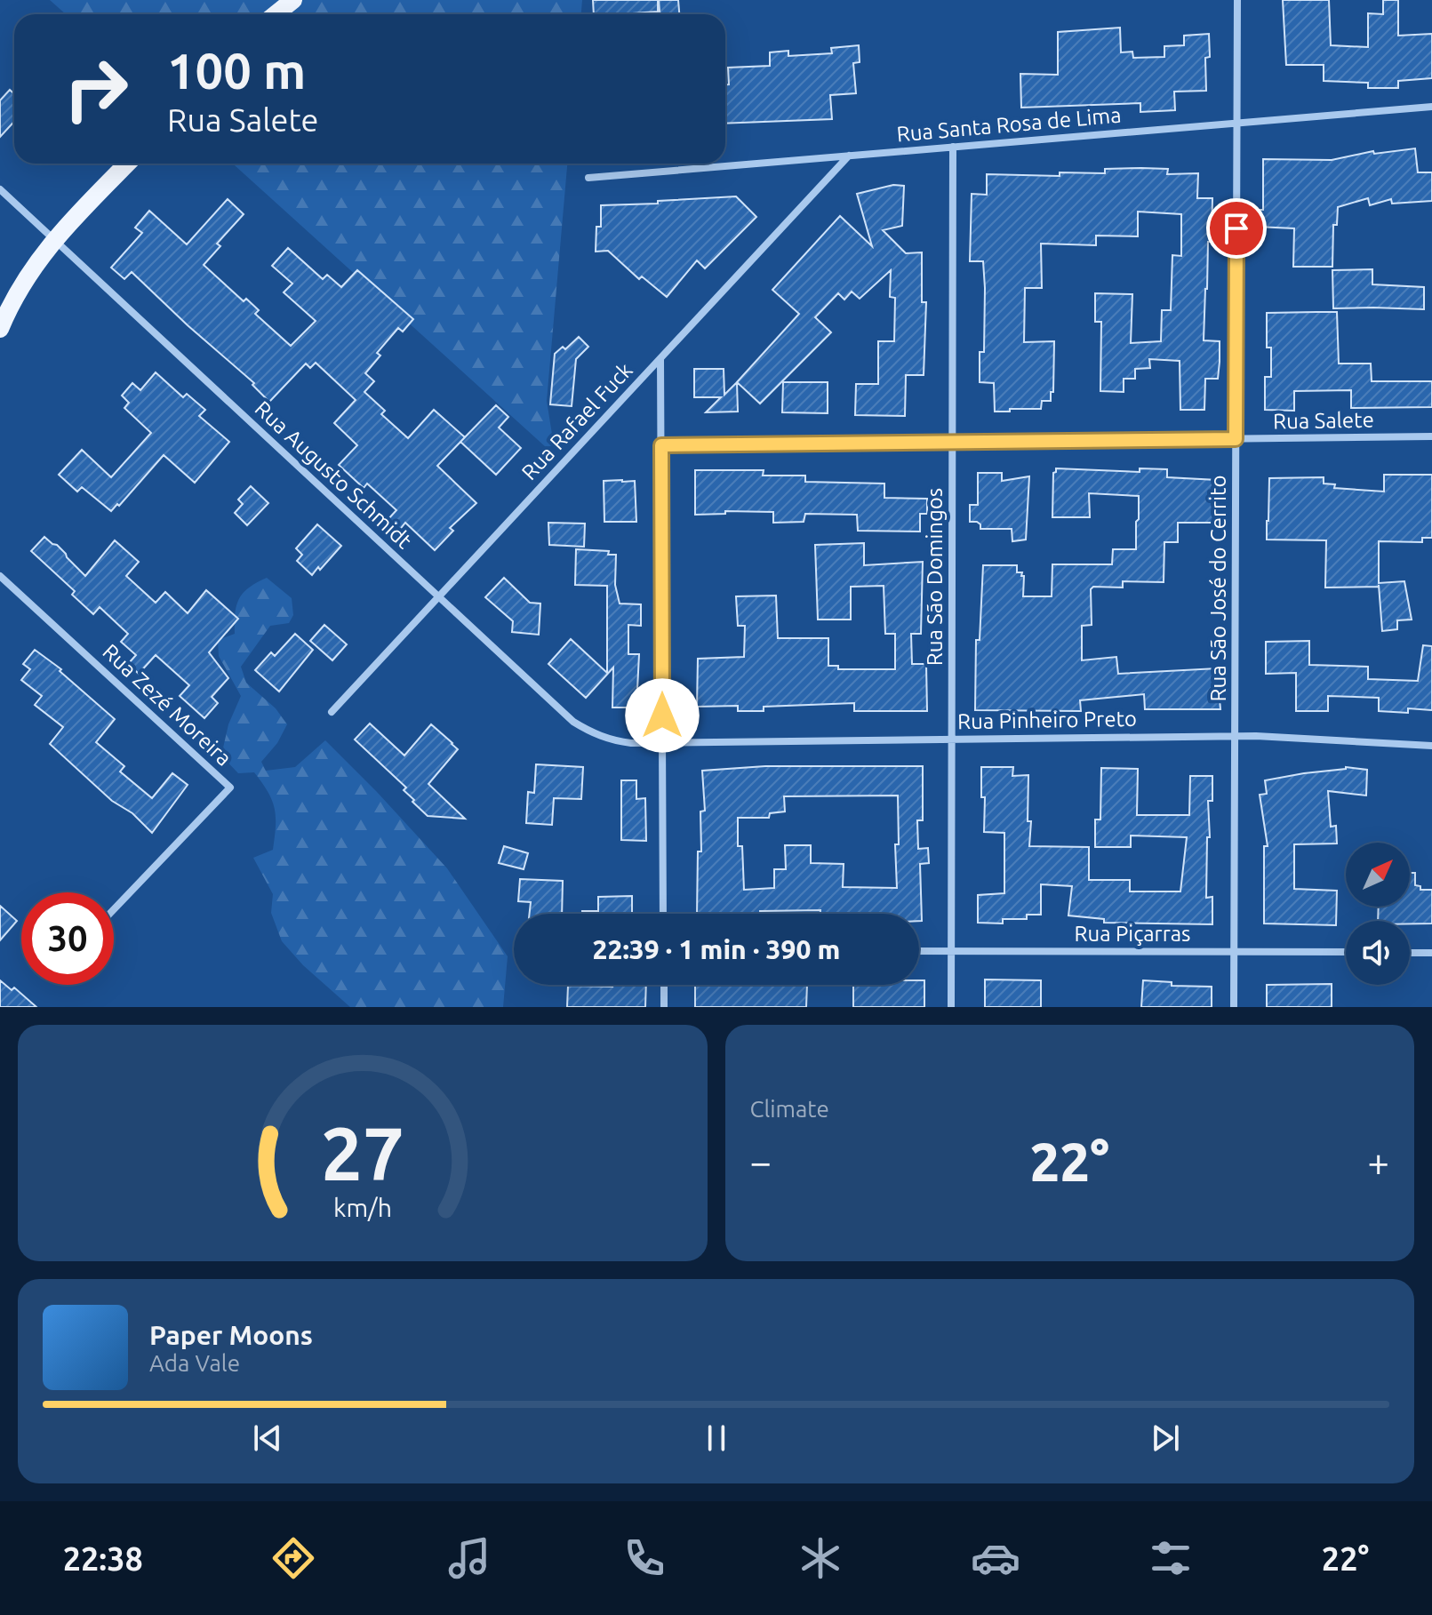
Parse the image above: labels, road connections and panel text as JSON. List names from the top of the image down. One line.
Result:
{"streets":{"street":["Rua Santa Rosa de Lima","Rua Salete","Rua Rafael Fuck","Rua Augusto Schmidt","Rua São Domingos","Rua São José do Cerrito","Rua Zezé Moreira","Rua Pinheiro Preto","Rua Piçarras"]},"crossings":[["Rua Santa Rosa de Lima","Rua Rafael Fuck"],["Rua Santa Rosa de Lima","Rua São Domingos"],["Rua Santa Rosa de Lima","Rua São José do Cerrito"],["Rua Salete","Rua São Domingos"],["Rua Salete","Rua São José do Cerrito"],["Rua Rafael Fuck","Rua Augusto Schmidt"],["Rua Augusto Schmidt","Rua Pinheiro Preto"],["Rua São Domingos","Rua Pinheiro Preto"],["Rua São Domingos","Rua Piçarras"],["Rua São José do Cerrito","Rua Pinheiro Preto"],["Rua São José do Cerrito","Rua Piçarras"]],"north":"top right","page":{"turn":["100 m","Rua Salete"],"limit":"30","trip":"22:39 · 1 min · 390 m","tile":"Climate","heat":["−","22°","+"],"song":["Paper Moons","Ada Vale"],"tabs":["22:38","22°"],"gauge":["27","km/h"]}}
